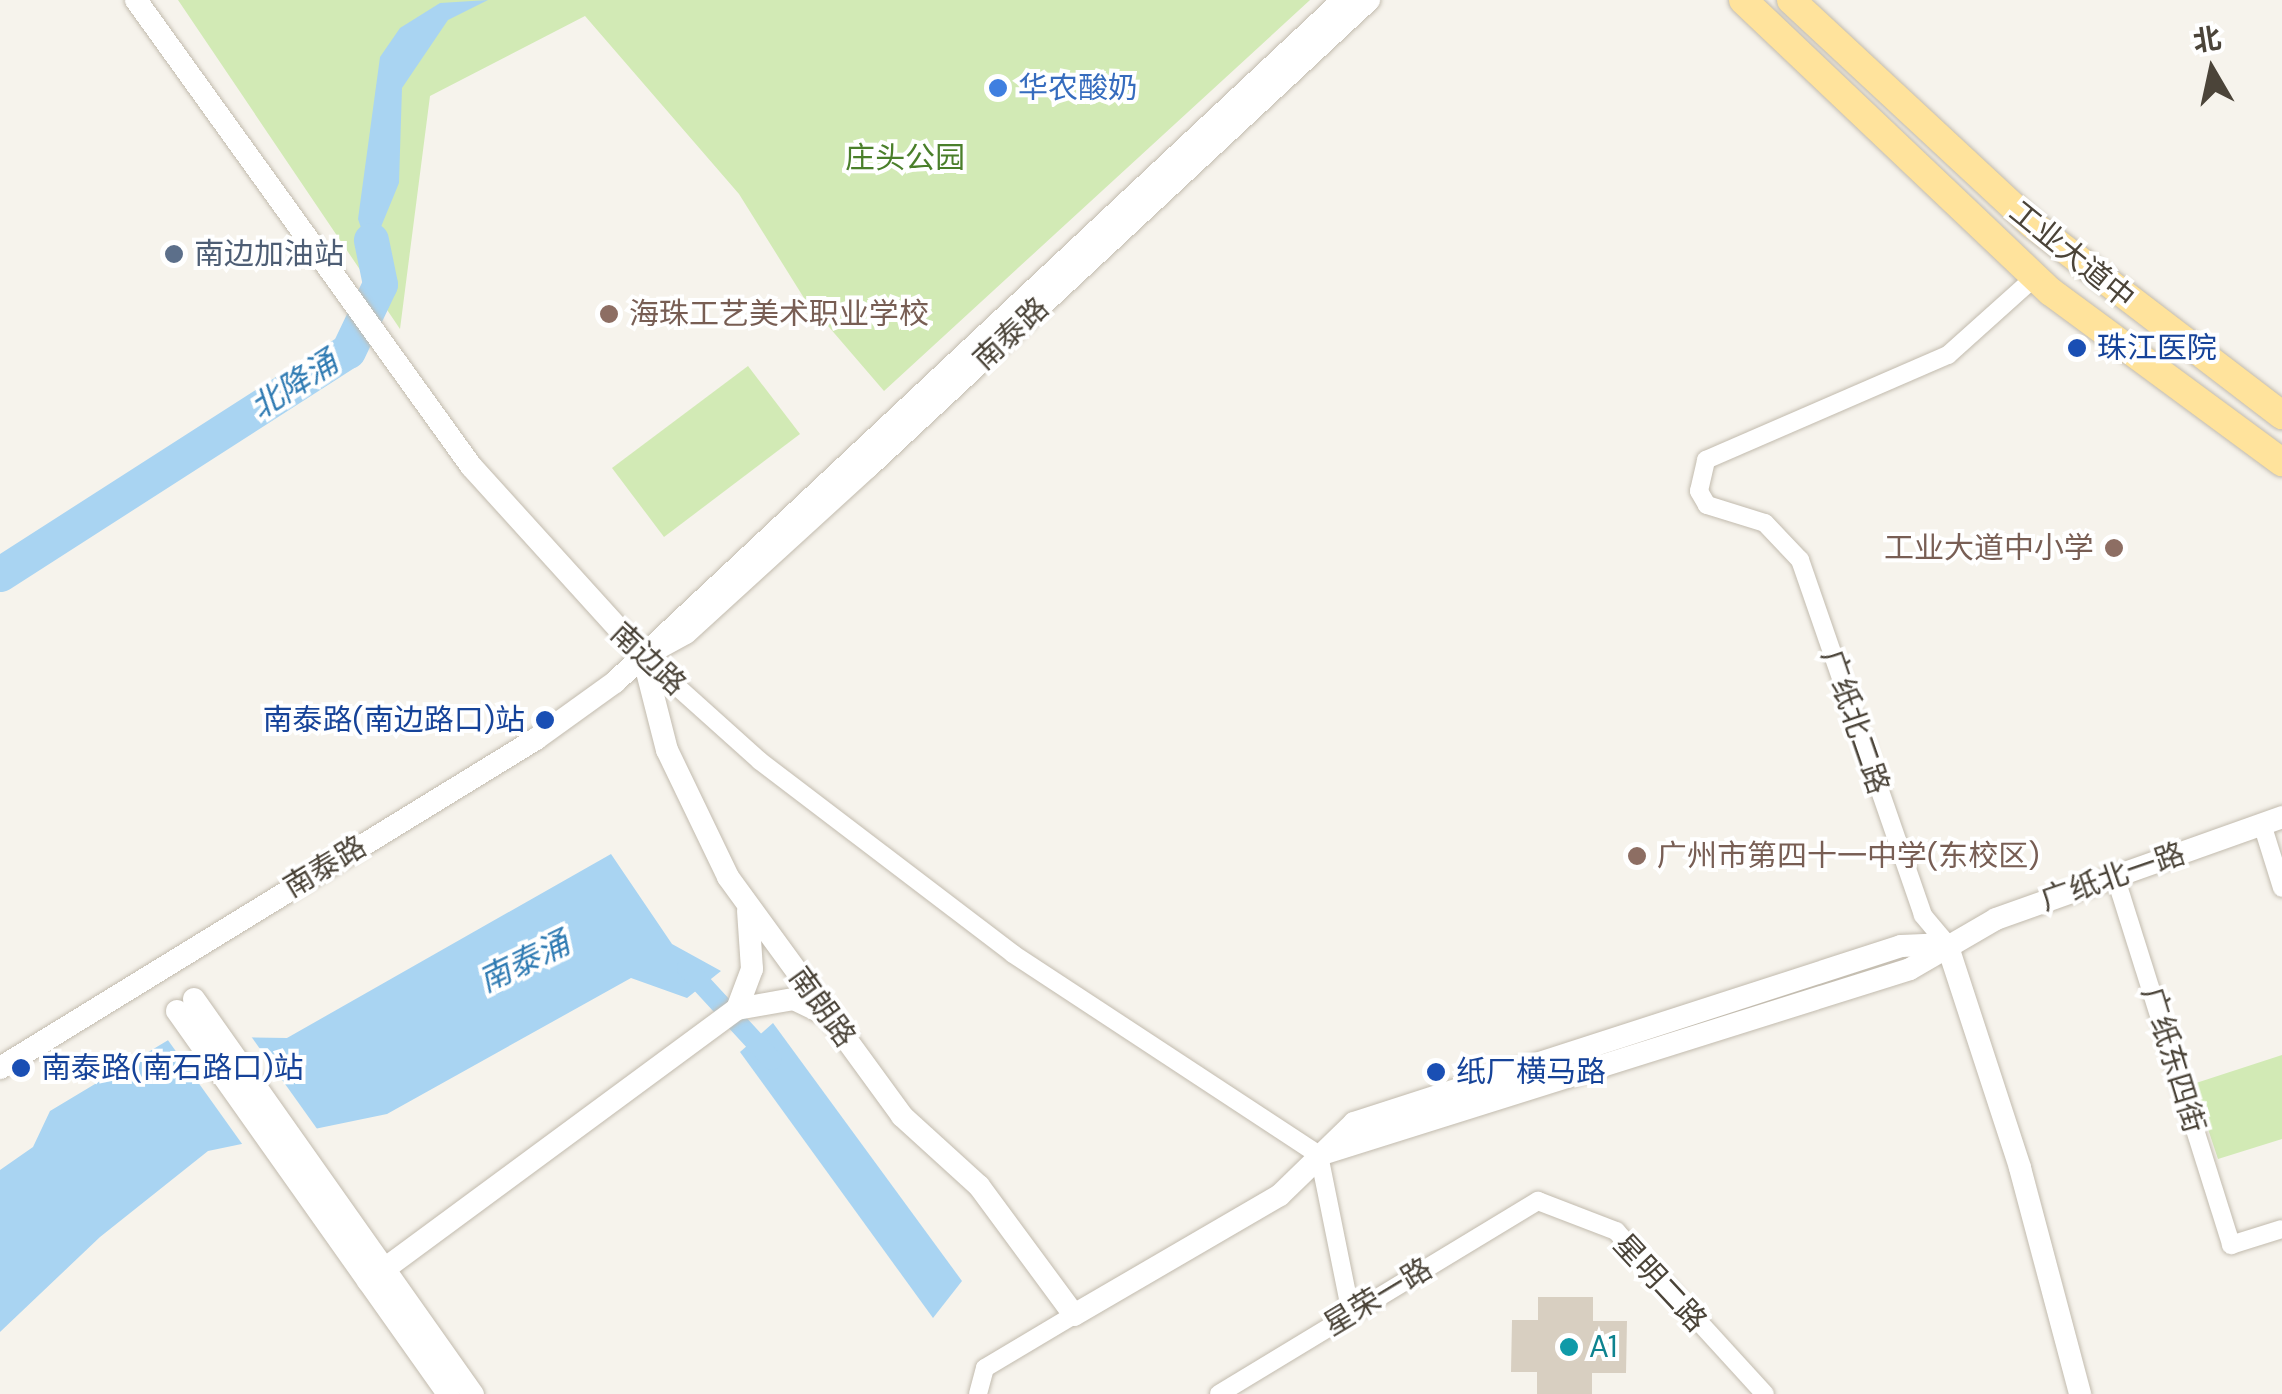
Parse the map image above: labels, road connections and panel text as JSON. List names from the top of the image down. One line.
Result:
{"streets":{"main road":["工业大道中"],"street":["南泰路","南边路","广纸北二路","广纸北一路","南朗路","广纸东四街","星明二路","星荣一路"]},"crossings":[["南泰路","南边路"],["南泰路","南朗路"],["南边路","广纸北一路"],["南边路","南朗路"],["广纸北二路","广纸北一路"],["广纸北一路","南朗路"],["广纸北一路","广纸东四街"],["星明二路","星荣一路"]],"water":["北降涌","南泰涌"],"parks":["庄头公园"],"places":["华农酸奶","南边加油站","海珠工艺美术职业学校","珠江医院","工业大道中小学","南泰路(南边路口)站","广州市第四十一中学(东校区)","南泰路(南石路口)站","纸厂横马路","A1"],"north":"top"}
